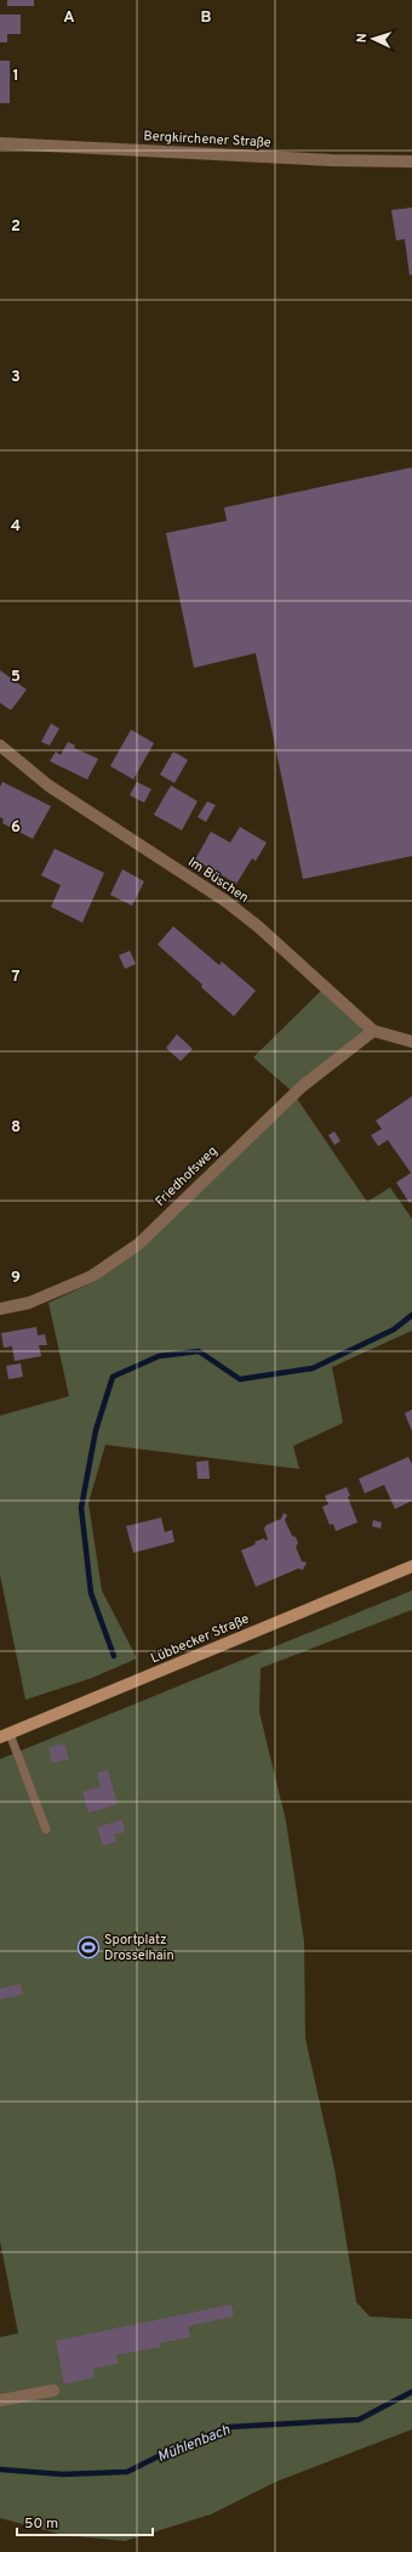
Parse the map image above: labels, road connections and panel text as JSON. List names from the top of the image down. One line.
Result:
{"streets":{"main road":["Lübbecker Straße"],"street":["Bergkirchener Straße","Im Büschen","Friedhofsweg"]},"crossings":[["Im Büschen","Friedhofsweg"]],"water":["Mühlenbach"],"places":{"sports":["Sportplatz Drosselhain"]},"scale_bar":"50 m","north":"left","grid":{"columns":["A","B"],"rows":["1","2","3","4","5","6","7","8","9"]}}
